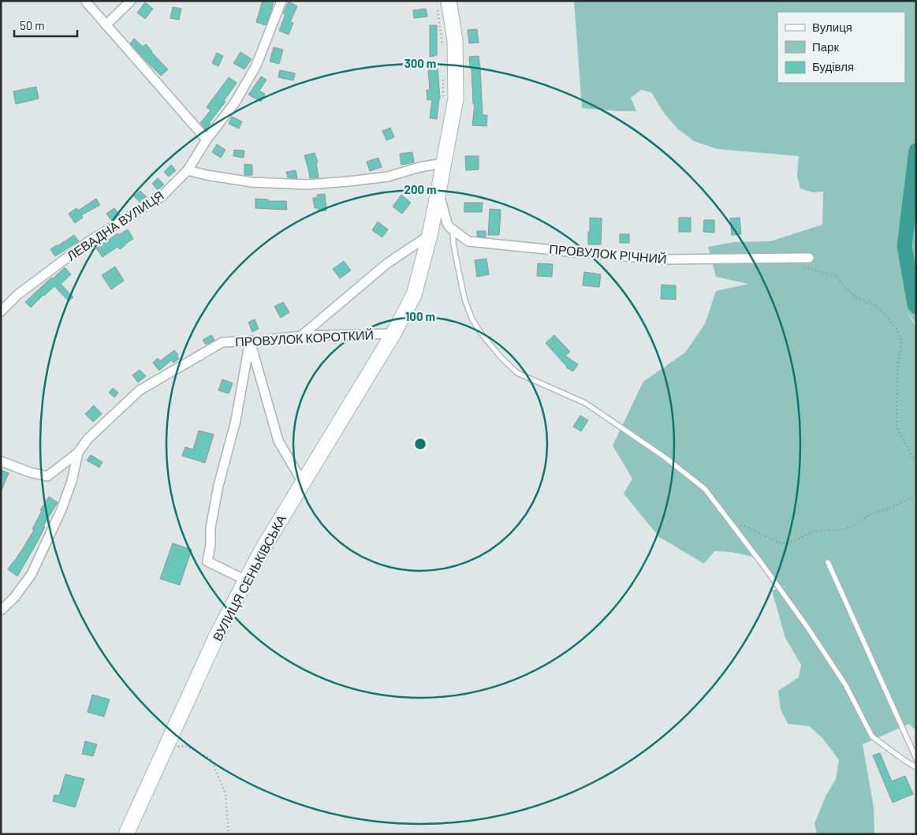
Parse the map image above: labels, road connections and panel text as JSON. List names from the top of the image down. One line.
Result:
{"streets":{"main road":["ВУЛИЦЯ СЕНЬКIВСЬКА"],"street":["ЛЕВАДНА ВУЛИЦЯ","ПРОВУЛОК РIЧНИЙ","ПРОВУЛОК КОРОТКИЙ"]},"crossings":[["ПРОВУЛОК РIЧНИЙ","ВУЛИЦЯ СЕНЬКIВСЬКА"],["ПРОВУЛОК КОРОТКИЙ","ВУЛИЦЯ СЕНЬКIВСЬКА"]],"legend":["Вулиця","Парк","Будівля"],"scale_bar":"50 m","rings":["300 m","200 m","100 m"]}
